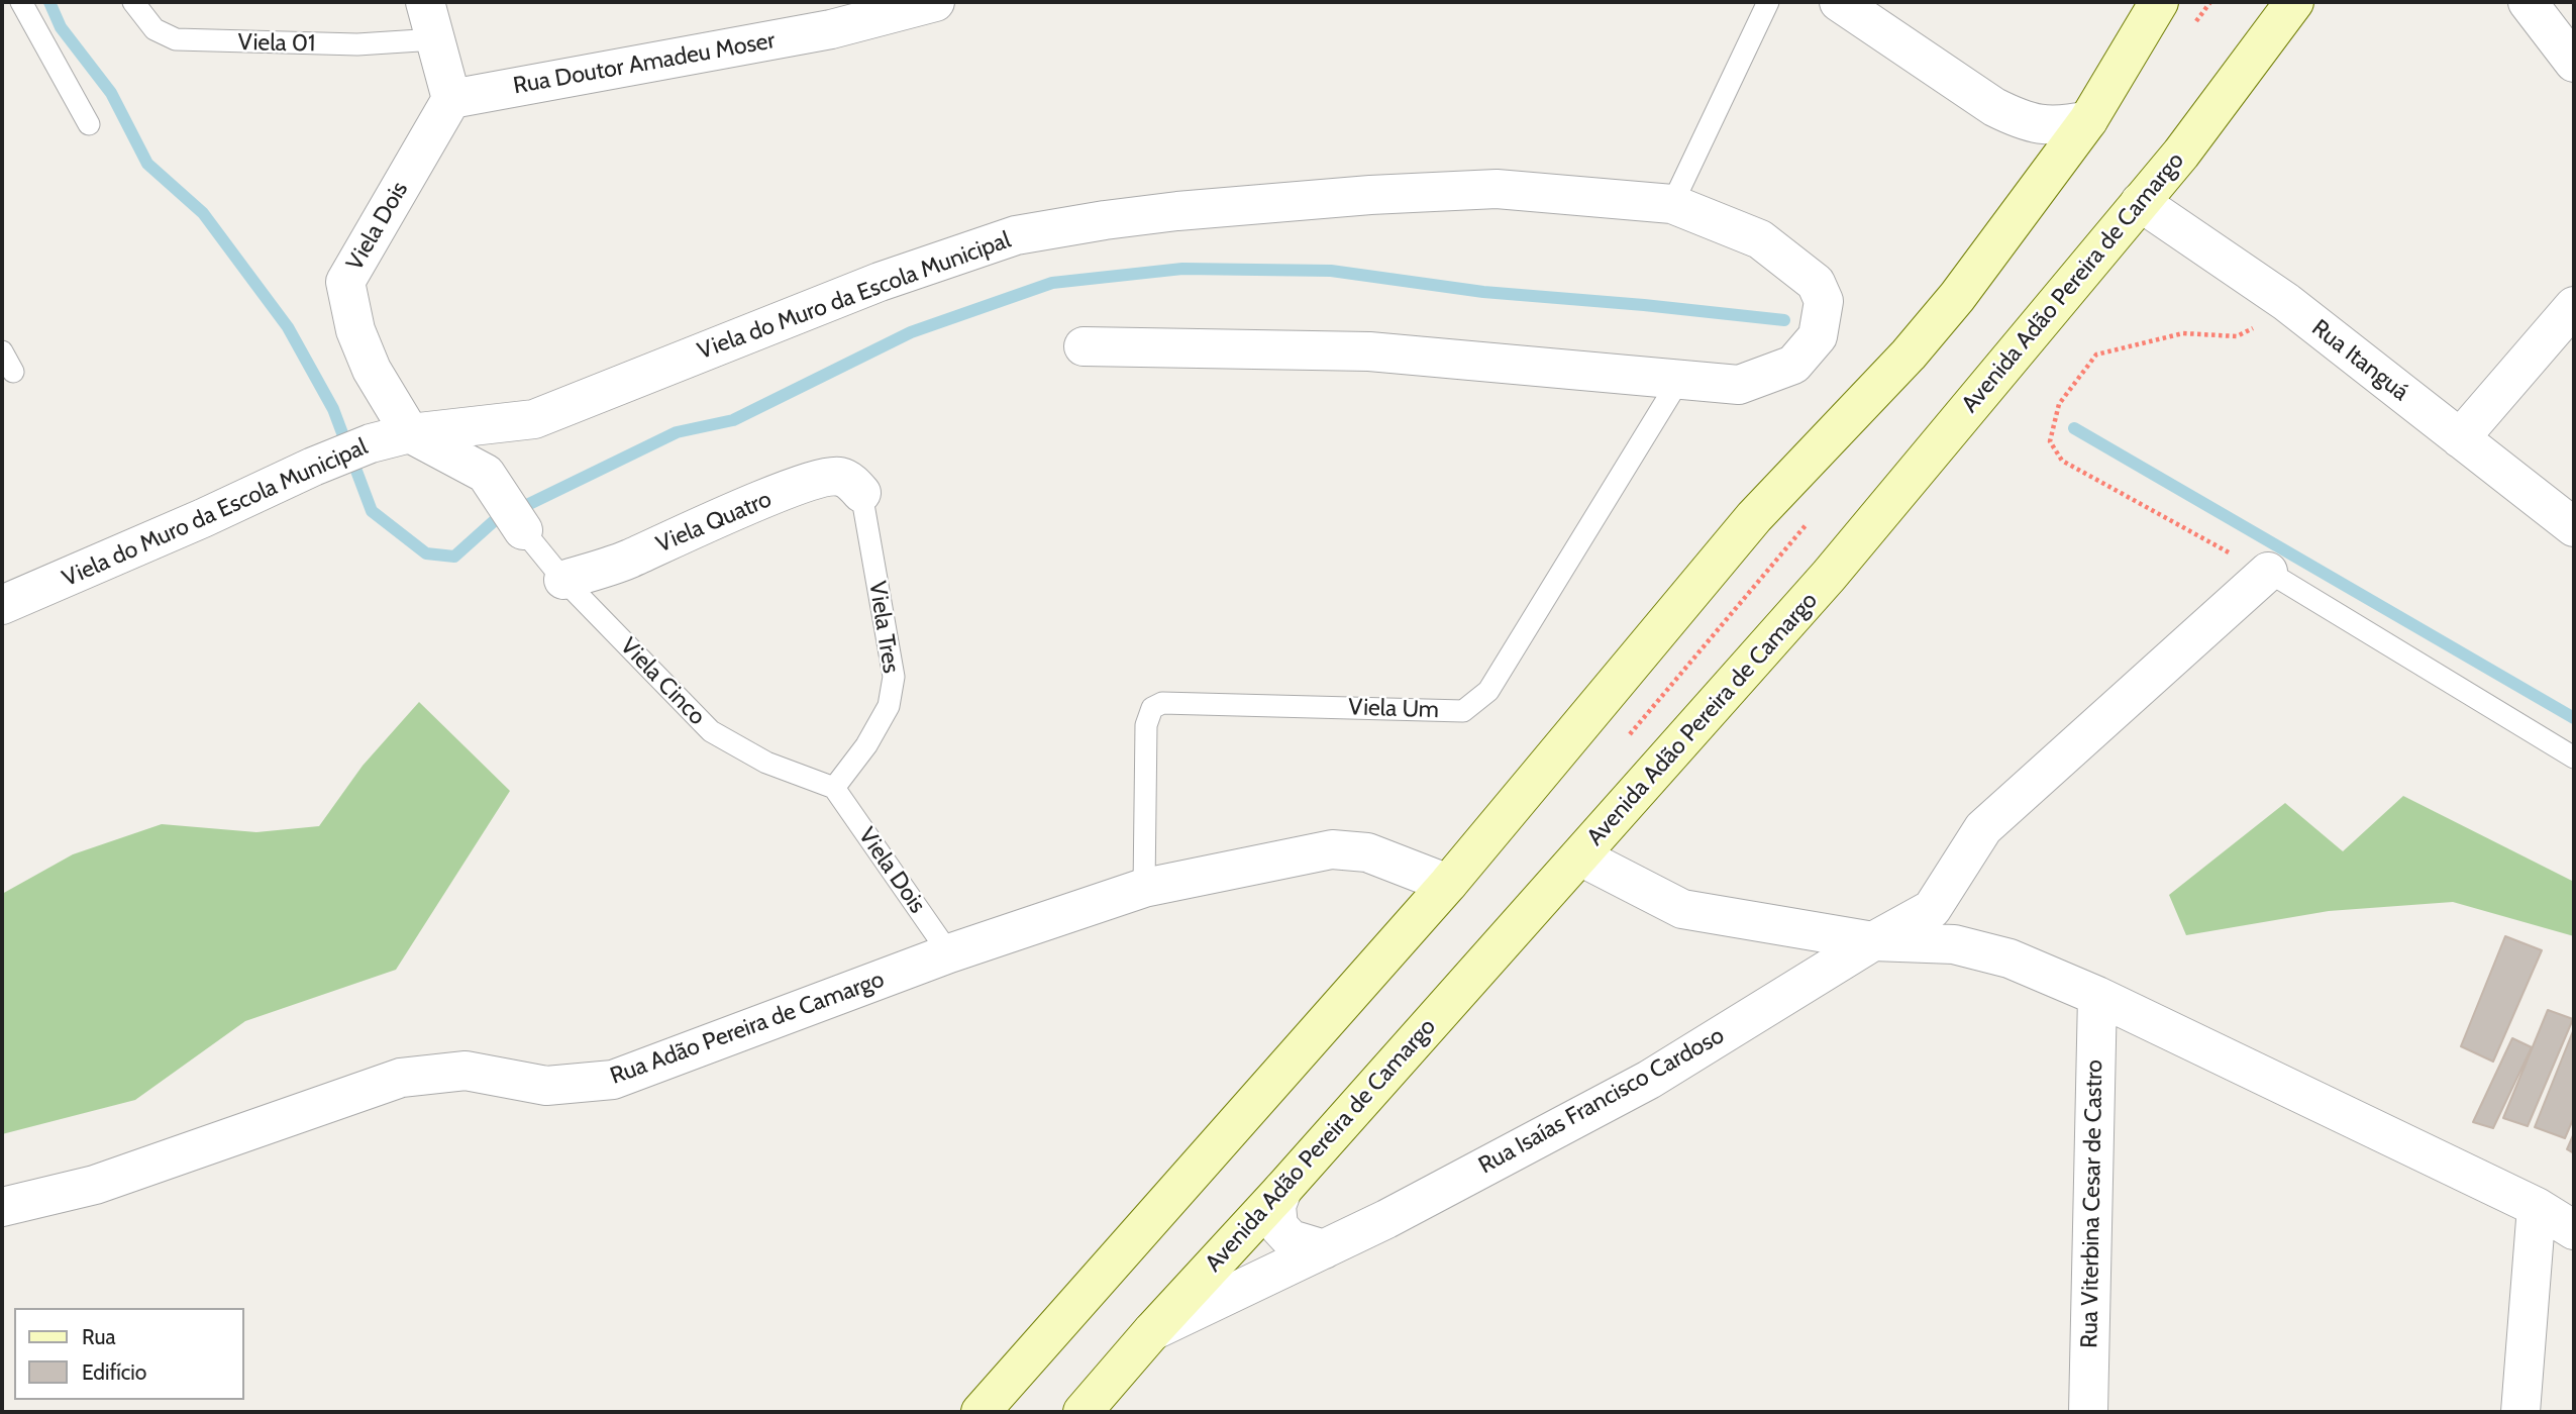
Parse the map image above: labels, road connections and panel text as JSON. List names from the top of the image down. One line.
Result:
{"streets":{"main road":["Avenida Adão Pereira de Camargo"],"street":["Rua Doutor Amadeu Moser","Viela Dois","Viela do Muro da Escola Municipal","Rua Itanguá","Viela Quatro","Rua Adão Pereira de Camargo","Rua Isaías Francisco Cardoso","Rua Viterbina Cesar de Castro"],"lane":["Viela 01","Viela Tres","Viela Cinco","Viela Um"]},"crossings":[["Rua Doutor Amadeu Moser","Viela Dois"],["Viela Dois","Viela do Muro da Escola Municipal"],["Viela Dois","Viela Tres"],["Viela Dois","Viela Cinco"],["Viela Dois","Rua Adão Pereira de Camargo"],["Avenida Adão Pereira de Camargo","Rua Itanguá"],["Avenida Adão Pereira de Camargo","Rua Isaías Francisco Cardoso"],["Viela do Muro da Escola Municipal","Viela Um"],["Viela Quatro","Viela Tres"],["Viela Quatro","Viela Cinco"],["Viela Tres","Viela Cinco"],["Viela Um","Rua Adão Pereira de Camargo"]],"legend":["Rua","Edifício"]}
